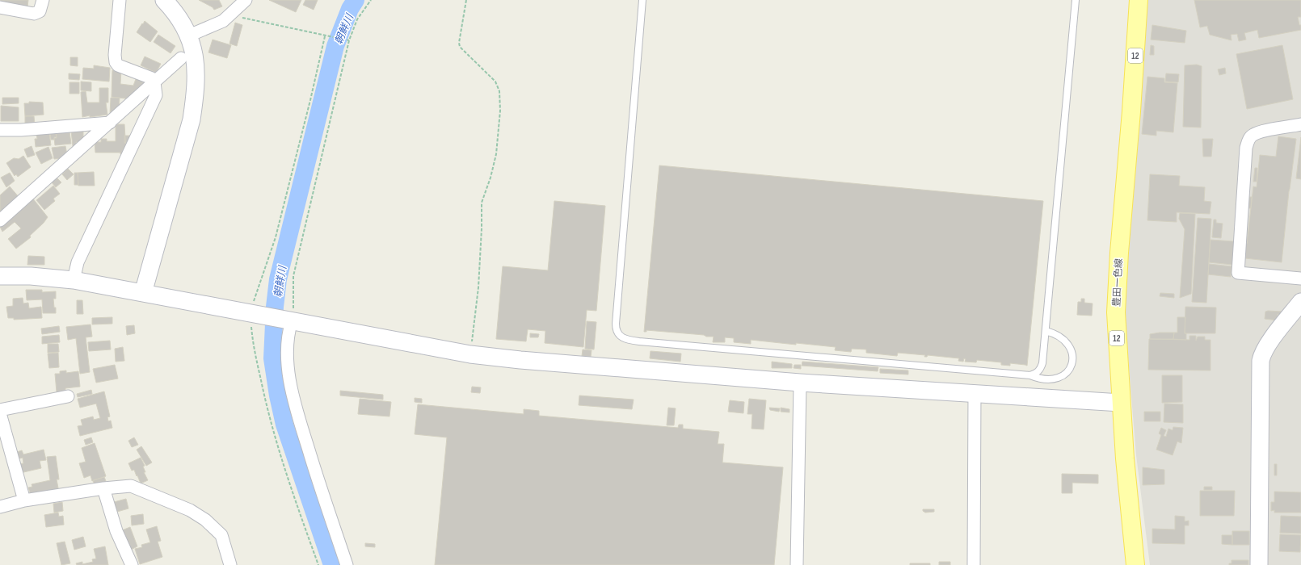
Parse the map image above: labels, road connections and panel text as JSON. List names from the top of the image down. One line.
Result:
{"streets":{"main road":["12","豊田一色線"]},"water":["朝鮮川"]}
